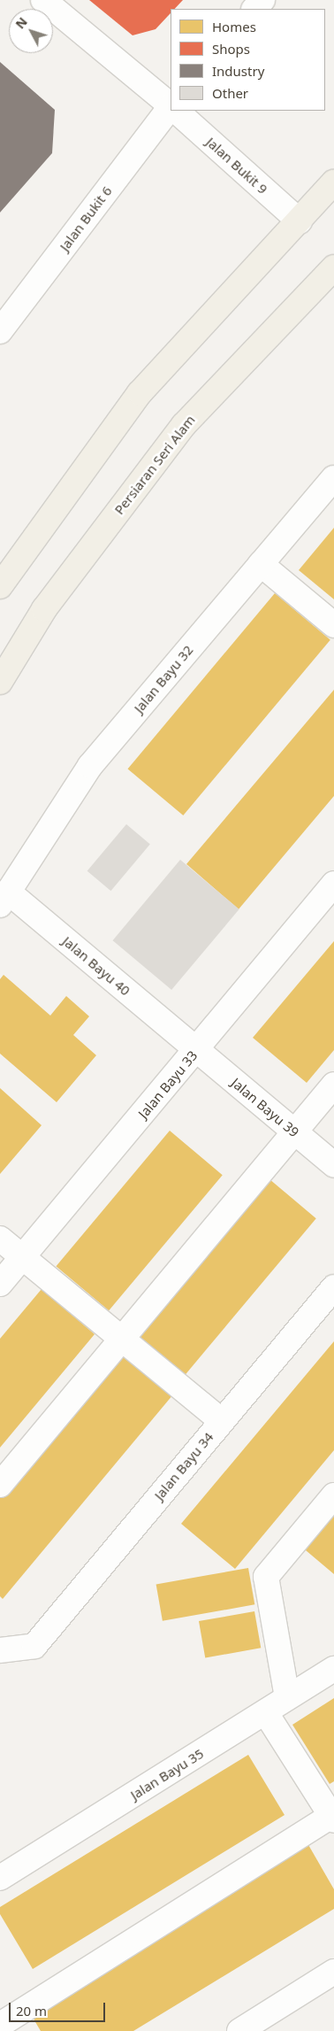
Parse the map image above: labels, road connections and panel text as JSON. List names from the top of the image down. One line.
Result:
{"streets":{"main road":["Persiaran Seri Alam"],"street":["Jalan Bukit 9","Jalan Bukit 6","Jalan Bayu 32","Jalan Bayu 40","Jalan Bayu 33","Jalan Bayu 39","Jalan Bayu 34","Jalan Bayu 35"]},"crossings":[["Jalan Bayu 32","Jalan Bayu 40"],["Jalan Bayu 40","Jalan Bayu 33"],["Jalan Bayu 40","Jalan Bayu 39"],["Jalan Bayu 33","Jalan Bayu 39"]],"legend":["Homes","Shops","Industry","Other"],"scale_bar":"20 m","north":"top left"}
